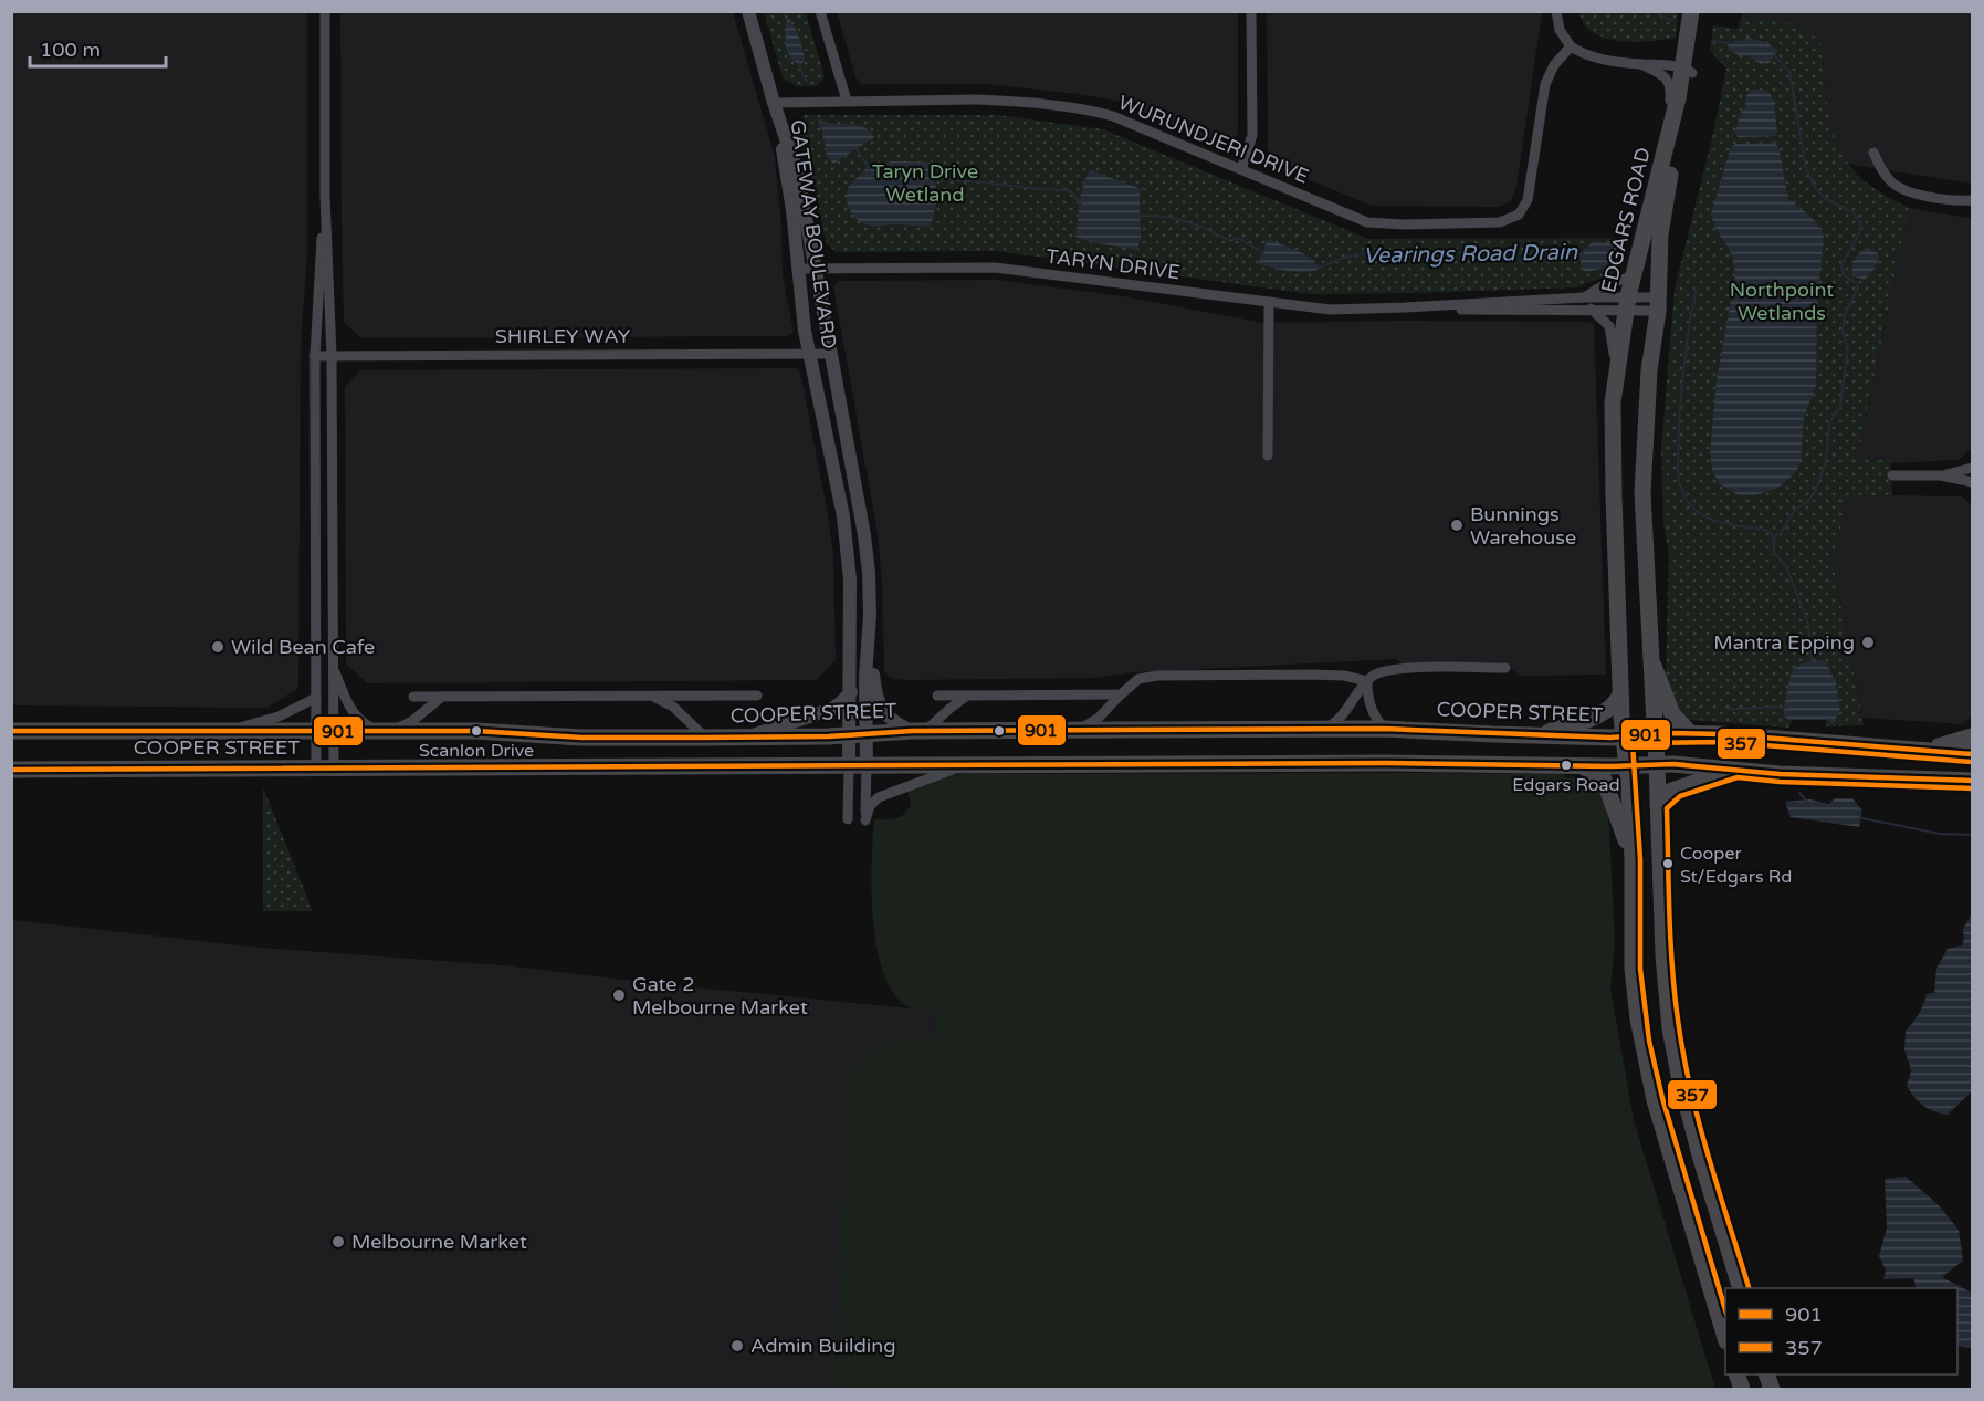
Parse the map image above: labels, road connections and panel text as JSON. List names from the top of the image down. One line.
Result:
{"streets":{"main road":["EDGARS ROAD","COOPER STREET"],"street":["WURUNDJERI DRIVE","GATEWAY BOULEVARD","TARYN DRIVE","SHIRLEY WAY"]},"crossings":[["WURUNDJERI DRIVE","GATEWAY BOULEVARD"],["EDGARS ROAD","TARYN DRIVE"],["EDGARS ROAD","COOPER STREET"],["GATEWAY BOULEVARD","TARYN DRIVE"],["GATEWAY BOULEVARD","SHIRLEY WAY"],["GATEWAY BOULEVARD","COOPER STREET"]],"water":["Vearings Road Drain"],"parks":["Taryn Drive Wetland","Northpoint Wetlands"],"places":["Bunnings Warehouse","Mantra Epping","Wild Bean Cafe","Scanlon Drive","Edgars Road","Cooper St/Edgars Rd","Gate 2 Melbourne Market","Melbourne Market","Admin Building"],"lines":["transit line 901","transit line 357"],"legend":["901","357"],"scale_bar":"100 m"}
